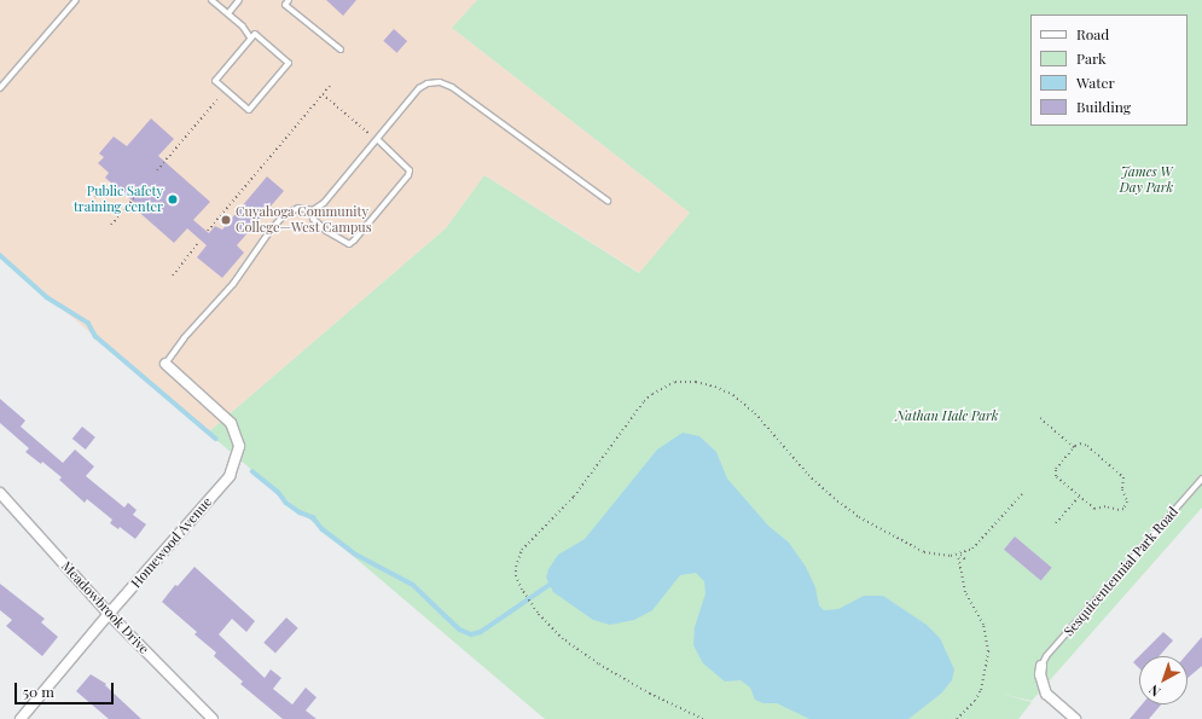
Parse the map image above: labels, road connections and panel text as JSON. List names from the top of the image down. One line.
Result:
{"streets":{"street":["Homewood Avenue","Meadowbrook Drive"],"lane":["Sesquicentennial Park Road"]},"crossings":[["Homewood Avenue","Meadowbrook Drive"]],"parks":["James W Day Park","Nathan Hale Park"],"places":["Public Safety training center","Cuyahoga Community College—West Campus"],"legend":["Road","Park","Water","Building"],"scale_bar":"50 m","north":"bottom left"}
